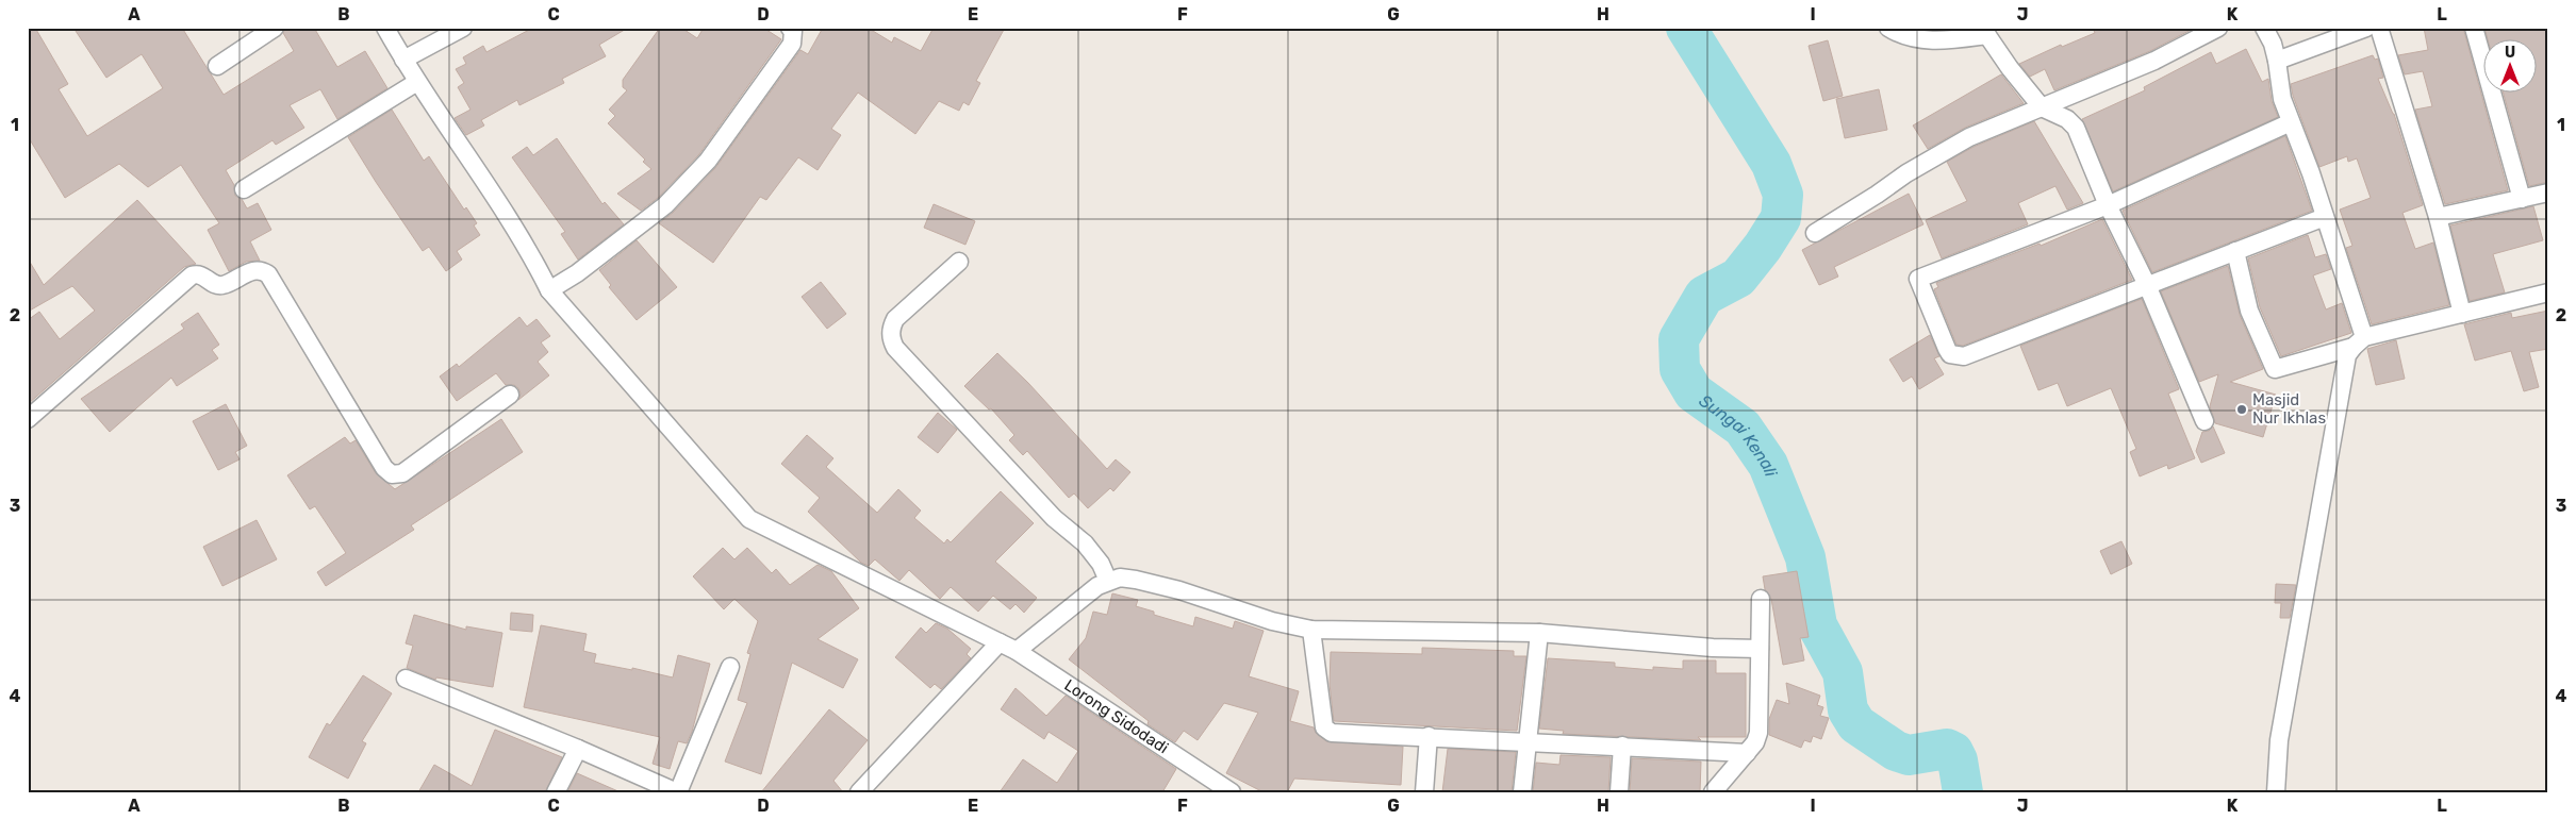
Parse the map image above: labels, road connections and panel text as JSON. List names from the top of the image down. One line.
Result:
{"streets":{"street":["Lorong Sidodadi"]},"water":["Sungai Kenali"],"places":["Masjid Nur Ikhlas"],"north":"top","grid":{"columns":["A","B","C","D","E","F","G","H","I","J","K","L"],"rows":["1","2","3","4"]}}
